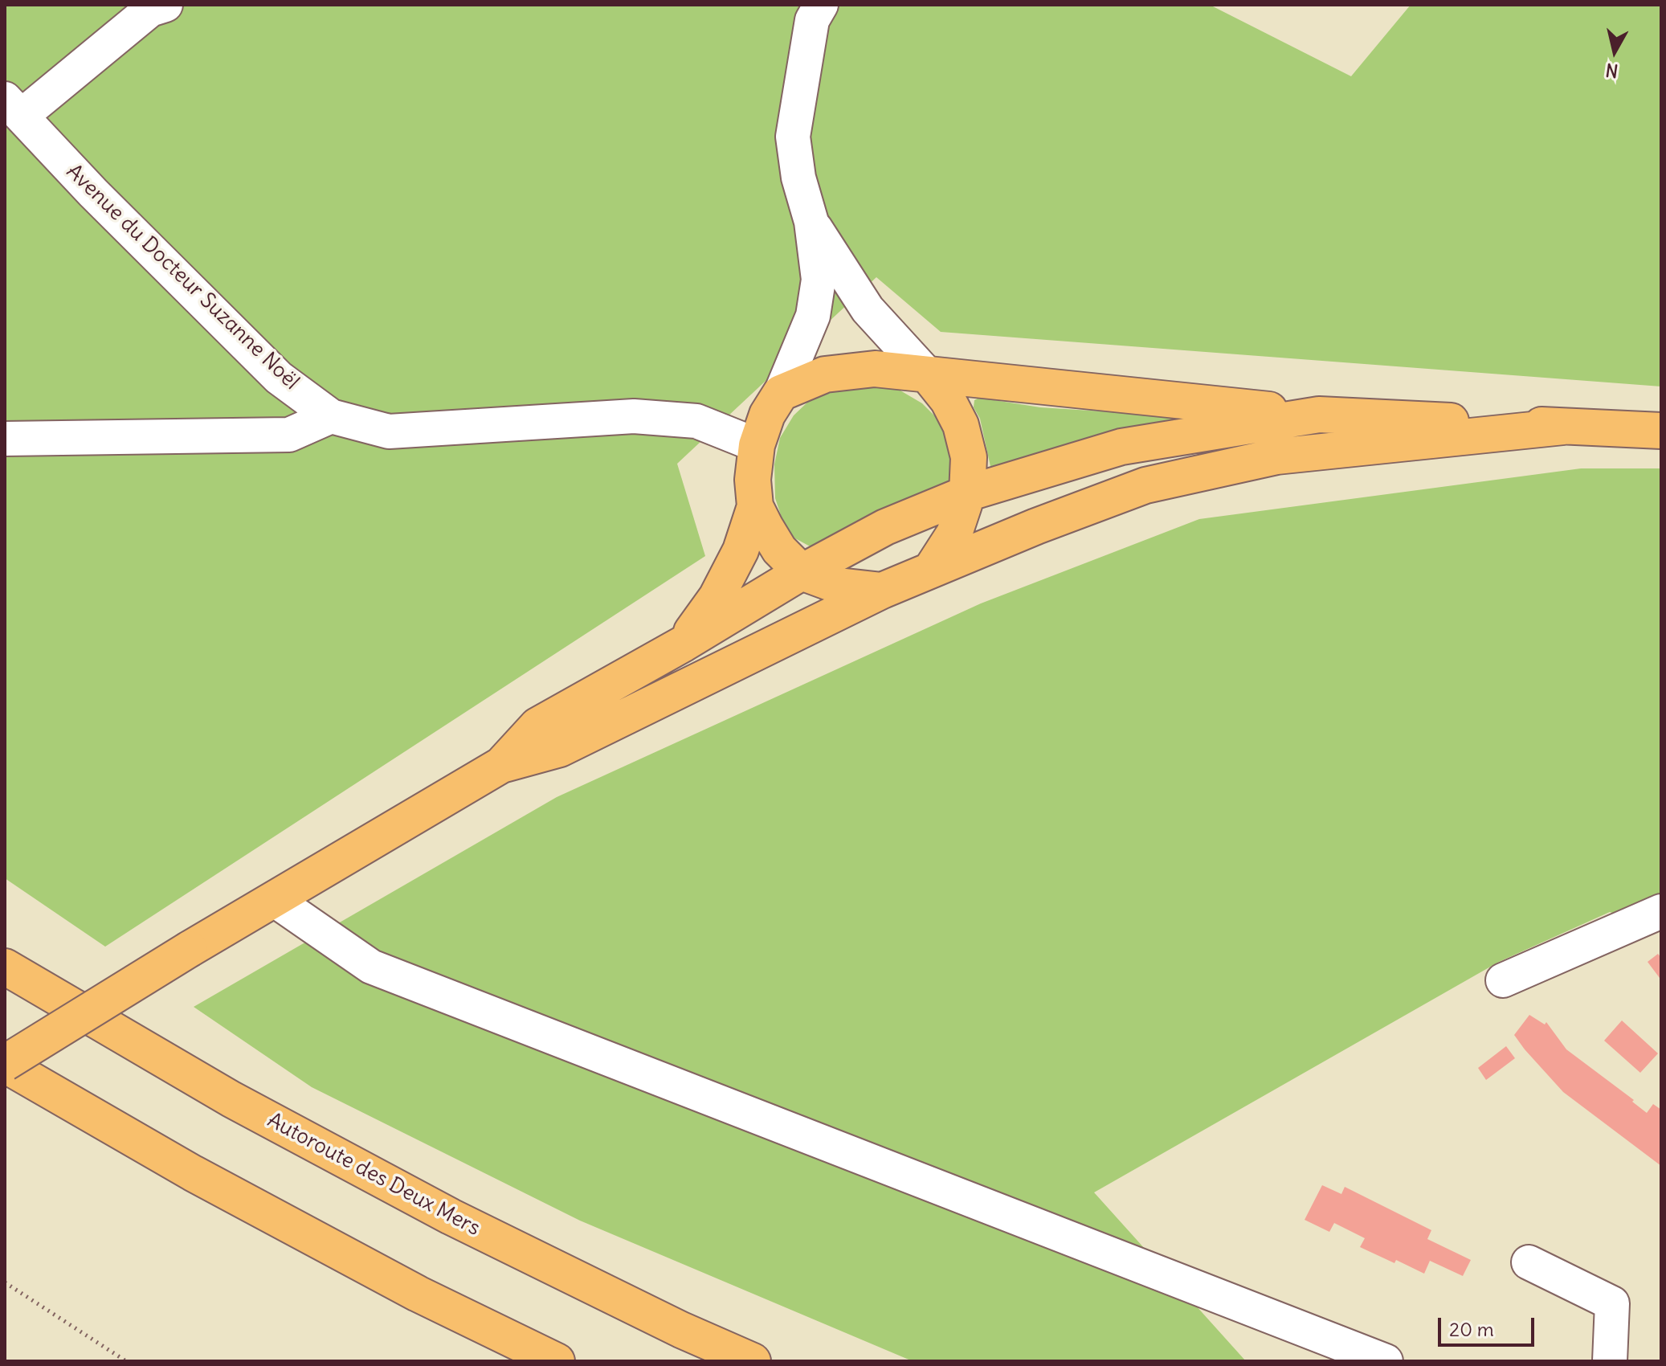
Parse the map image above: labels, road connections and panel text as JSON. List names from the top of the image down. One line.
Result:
{"streets":{"main road":["Autoroute des Deux Mers"],"street":["Avenue du Docteur Suzanne Noël"]},"scale_bar":"20 m","north":"bottom"}
